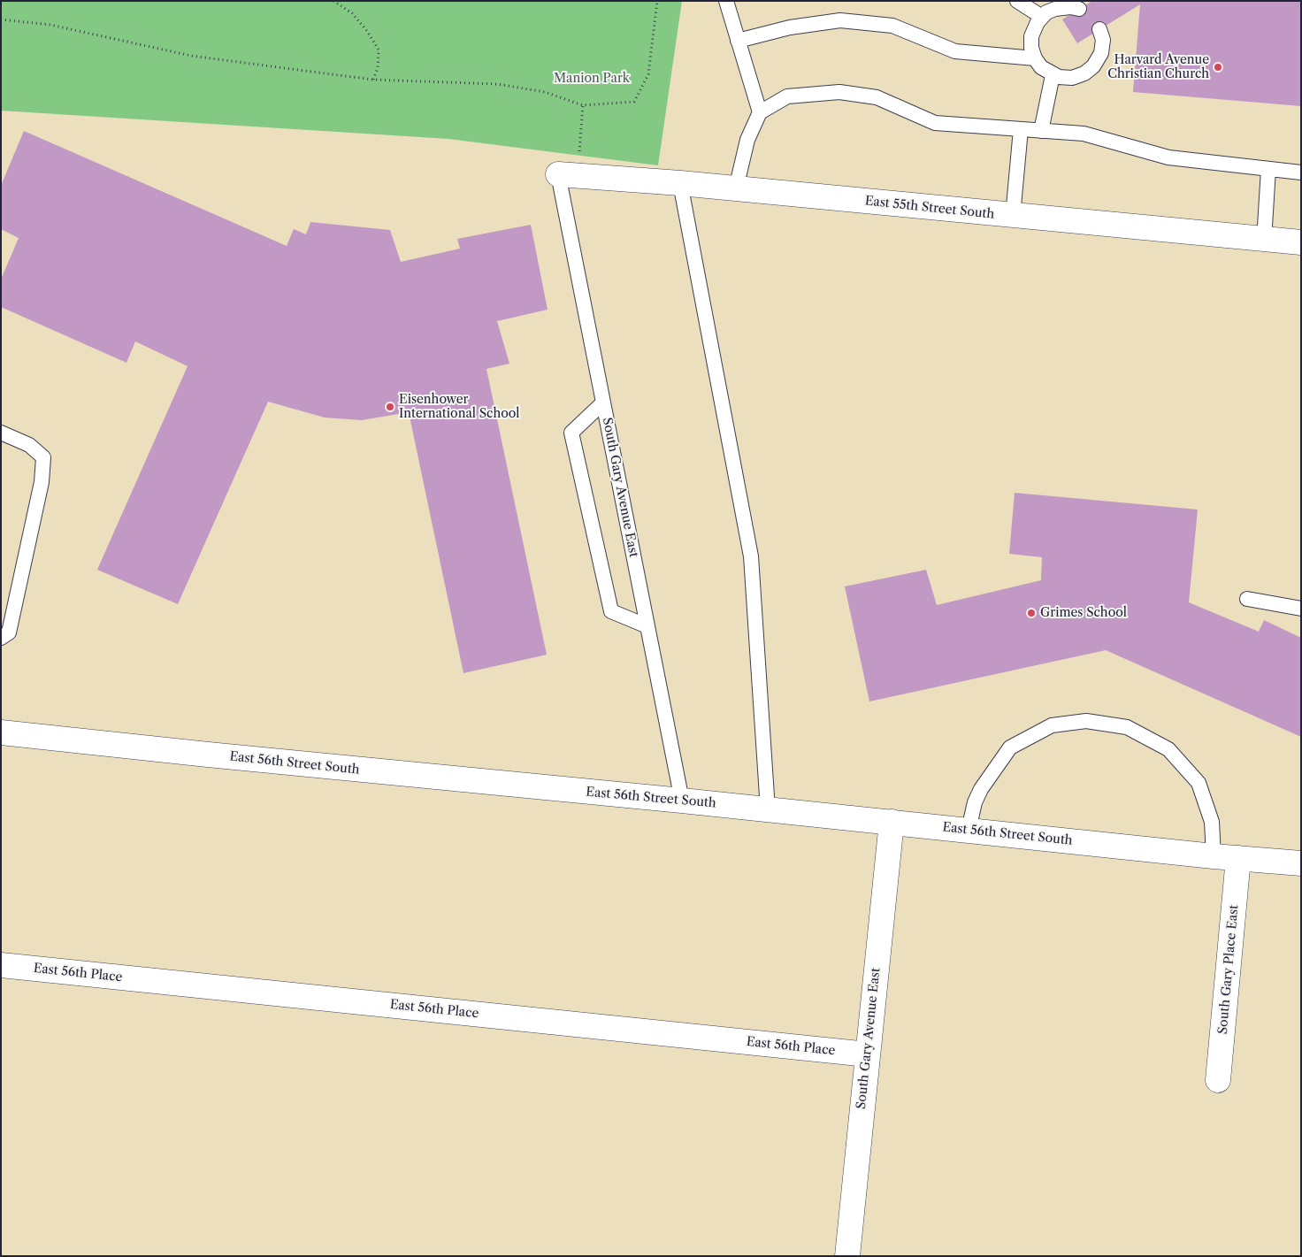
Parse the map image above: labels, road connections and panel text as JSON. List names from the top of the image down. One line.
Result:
{"streets":{"street":["East 55th Street South","South Gary Avenue East","East 56th Street South","South Gary Place East","East 56th Place"]},"crossings":[["East 55th Street South","South Gary Avenue East"],["South Gary Avenue East","East 56th Street South"],["South Gary Avenue East","East 56th Place"],["East 56th Street South","South Gary Place East"]],"parks":["Manion Park"],"places":["Harvard Avenue Christian Church","Eisenhower International School","Grimes School"]}
